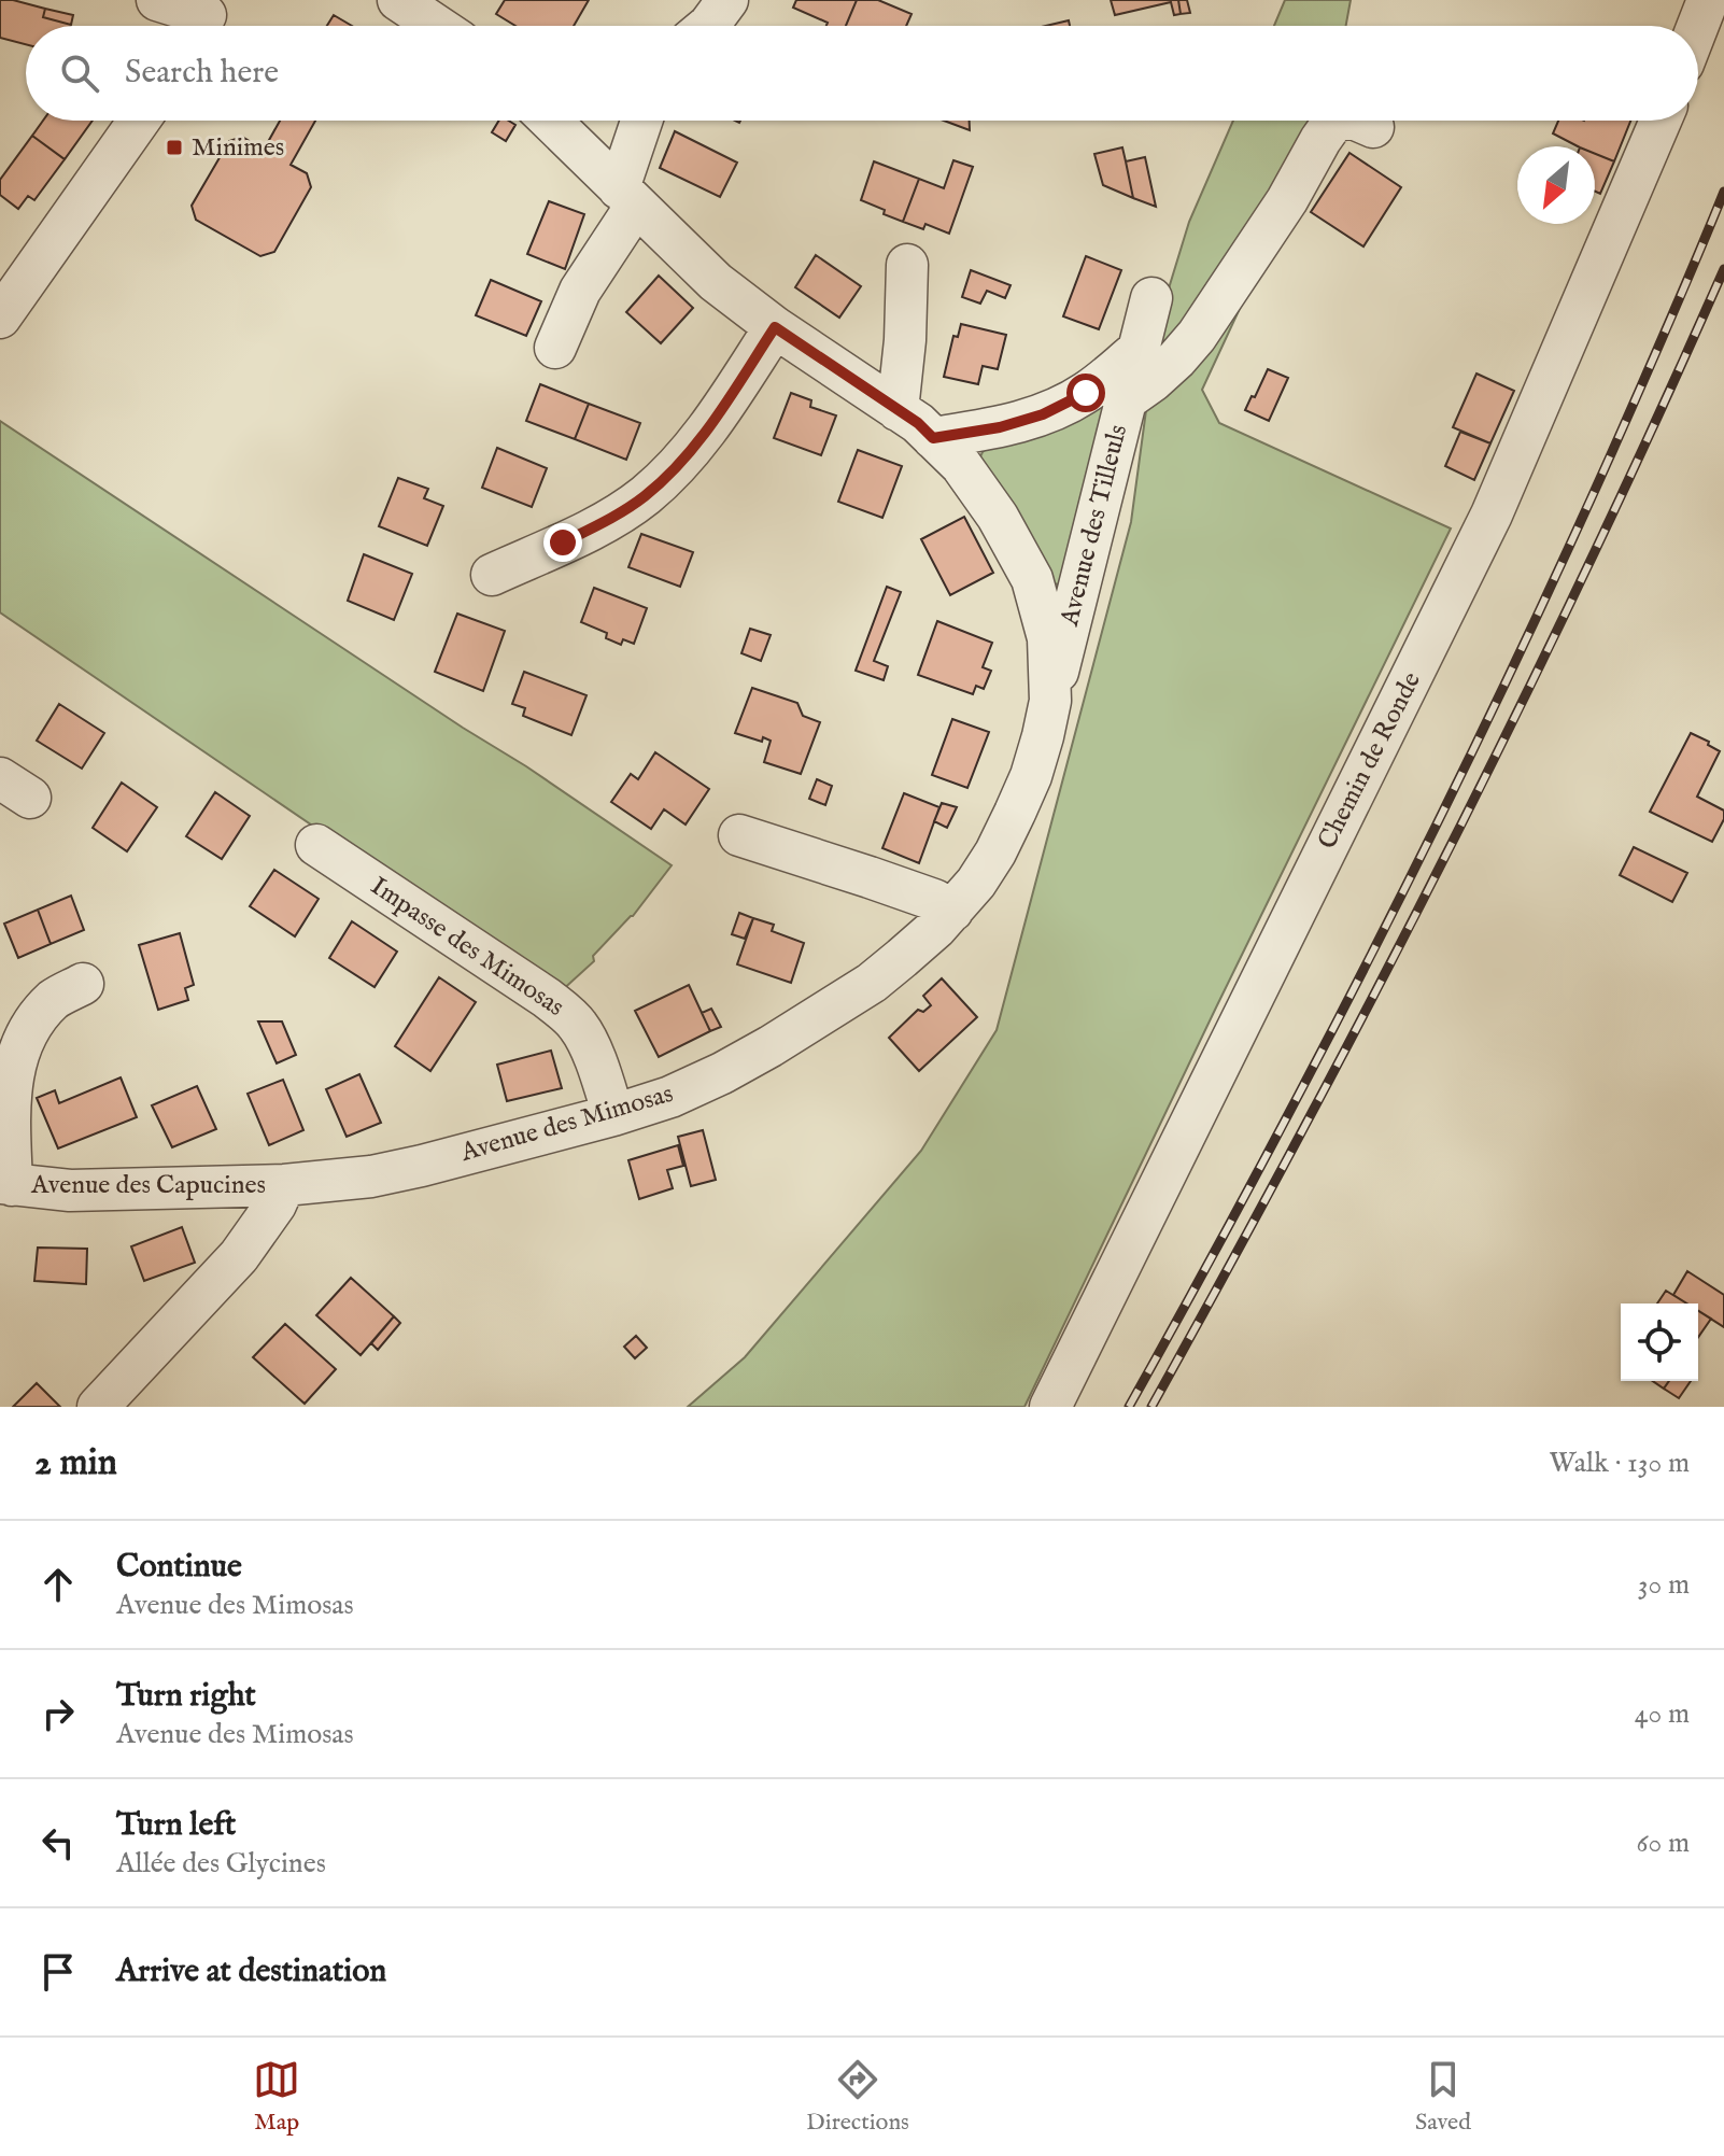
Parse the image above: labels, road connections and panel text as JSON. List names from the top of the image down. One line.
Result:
{"streets":{"street":["Avenue des Tilleuls","Chemin de Ronde","Impasse des Mimosas","Avenue des Mimosas","Avenue des Capucines"]},"crossings":[["Avenue des Tilleuls","Avenue des Mimosas"],["Impasse des Mimosas","Avenue des Mimosas"],["Avenue des Mimosas","Avenue des Capucines"]],"places":{"transit":["Minimes"]},"north":"bottom left","page":{"search":"Search here","heading":["2 min","Walk · 130 m"],"list":[["Continue","Avenue des Mimosas","30 m"],["Turn right","Avenue des Mimosas","40 m"],["Turn left","Allée des Glycines","60 m"],"Arrive at destination"],"nav":["Map","Directions","Saved"]}}
